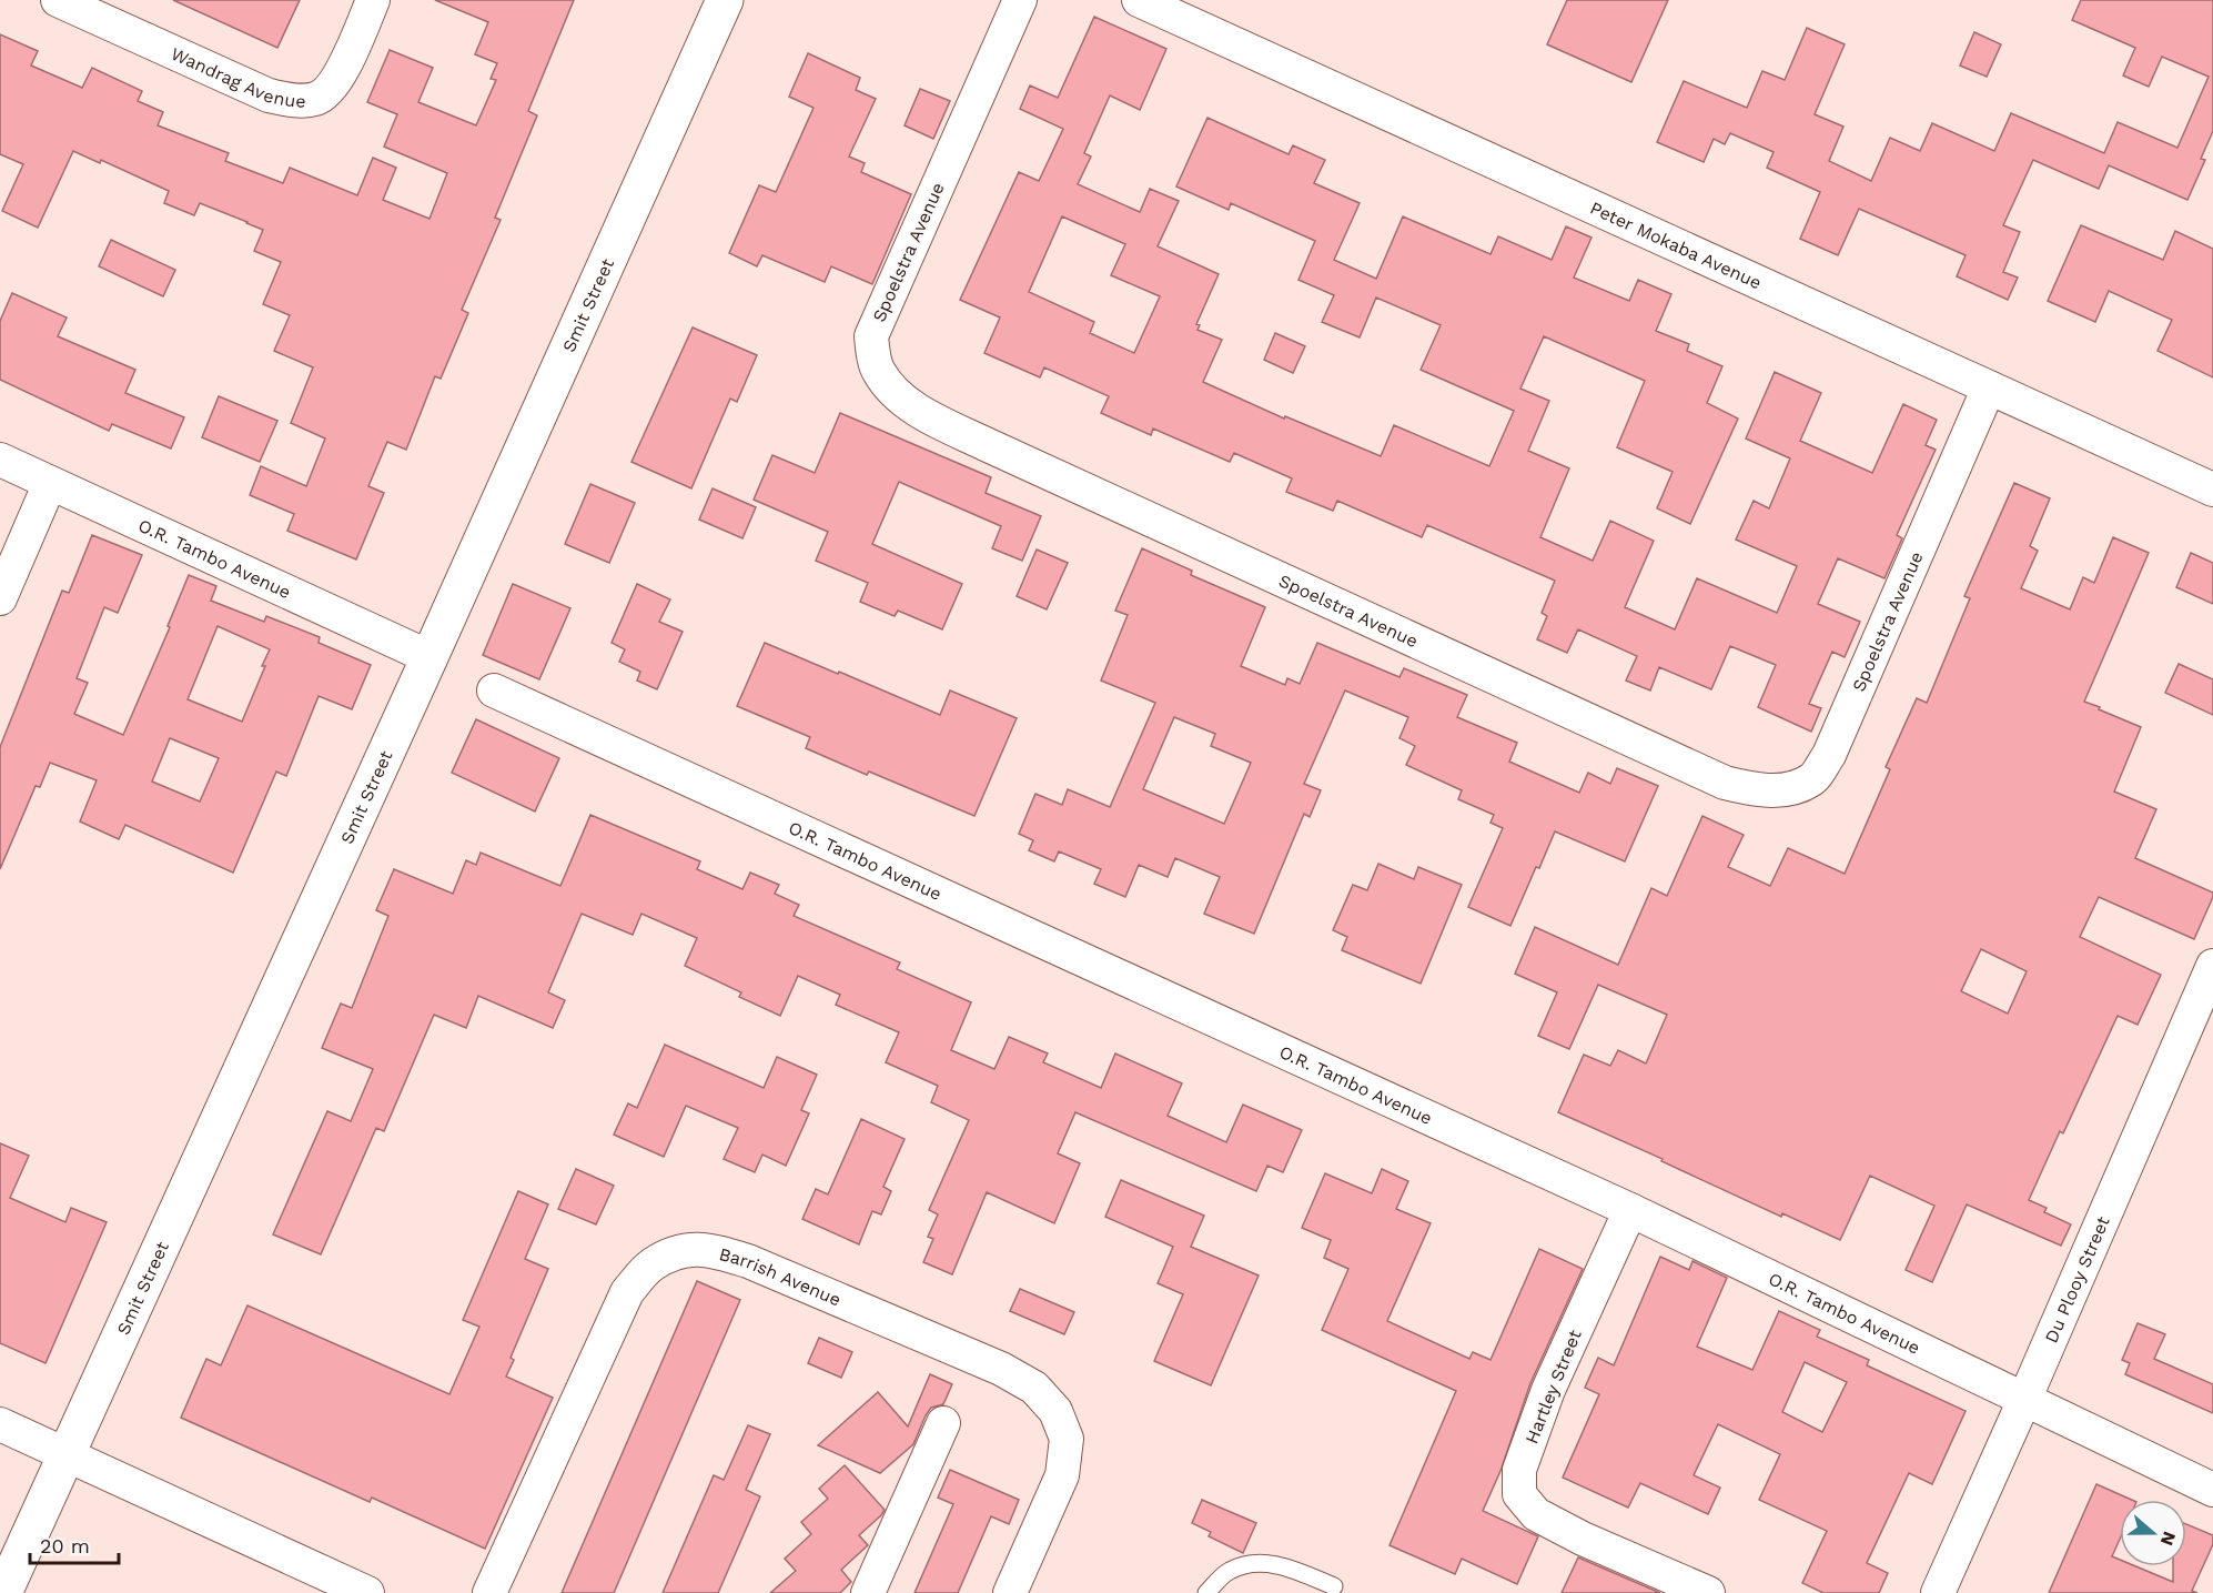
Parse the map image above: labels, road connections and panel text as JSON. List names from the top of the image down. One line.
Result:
{"streets":{"street":["Wandrag Avenue","Peter Mokaba Avenue","Spoelstra Avenue","Smit Street","O.R. Tambo Avenue","Barrish Avenue","Du Plooy Street","Hartley Street"]},"crossings":[["Peter Mokaba Avenue","Spoelstra Avenue"],["Smit Street","O.R. Tambo Avenue"],["O.R. Tambo Avenue","Du Plooy Street"],["O.R. Tambo Avenue","Hartley Street"]],"scale_bar":"20 m","north":"right"}
